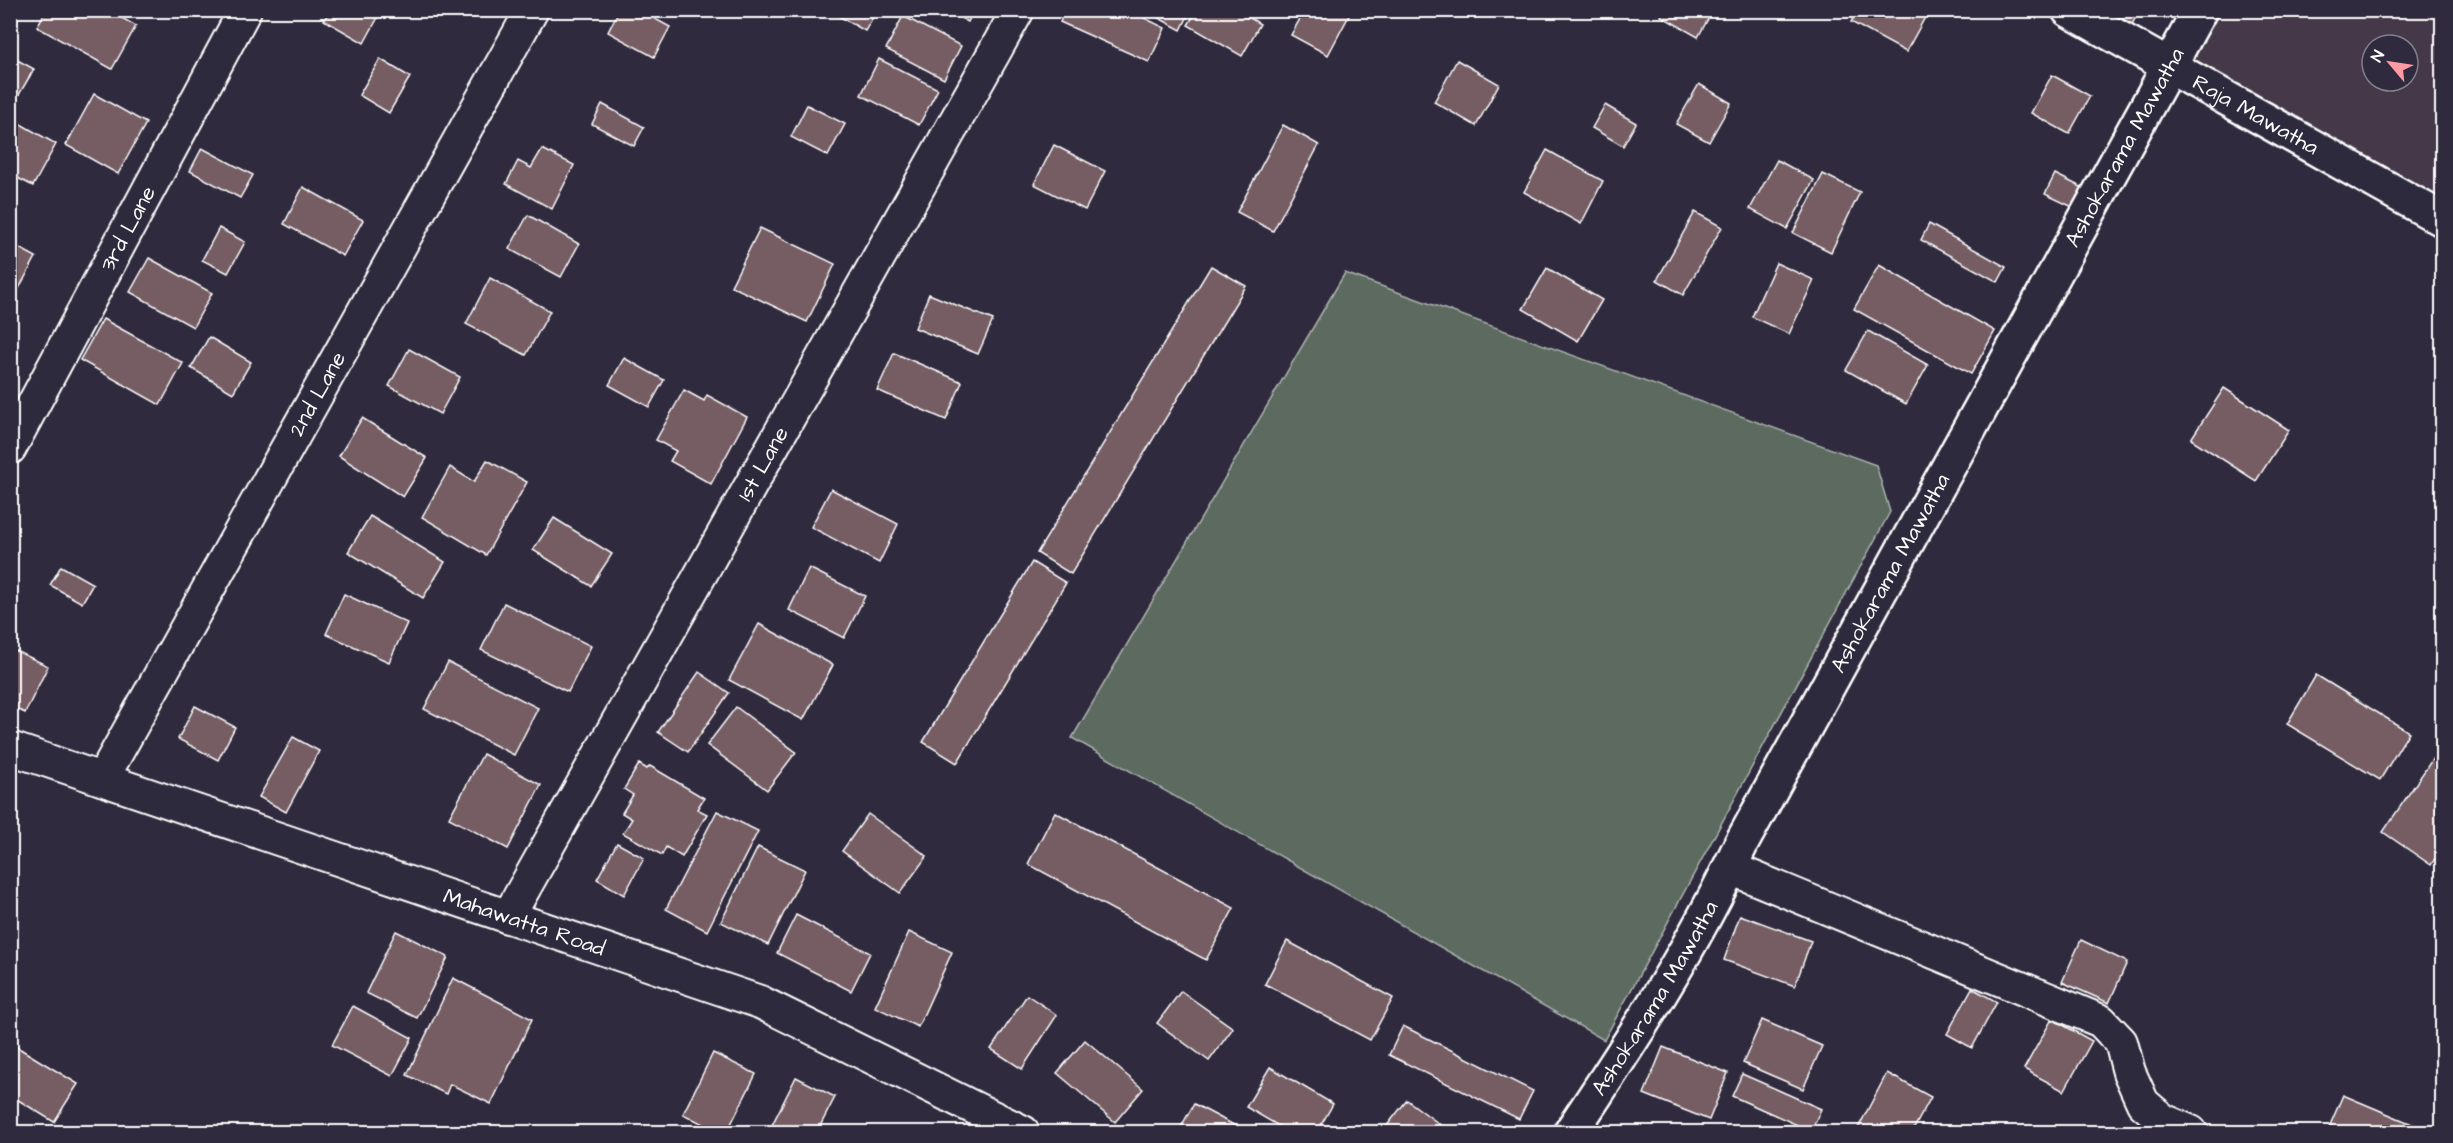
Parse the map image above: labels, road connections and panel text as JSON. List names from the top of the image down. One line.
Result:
{"streets":{"street":["Raja Mawatha","Ashokarama Mawatha","3rd Lane","2nd Lane","1st Lane","Mahawatta Road"]},"crossings":[["Raja Mawatha","Ashokarama Mawatha"],["2nd Lane","Mahawatta Road"],["1st Lane","Mahawatta Road"]],"north":"top left"}
